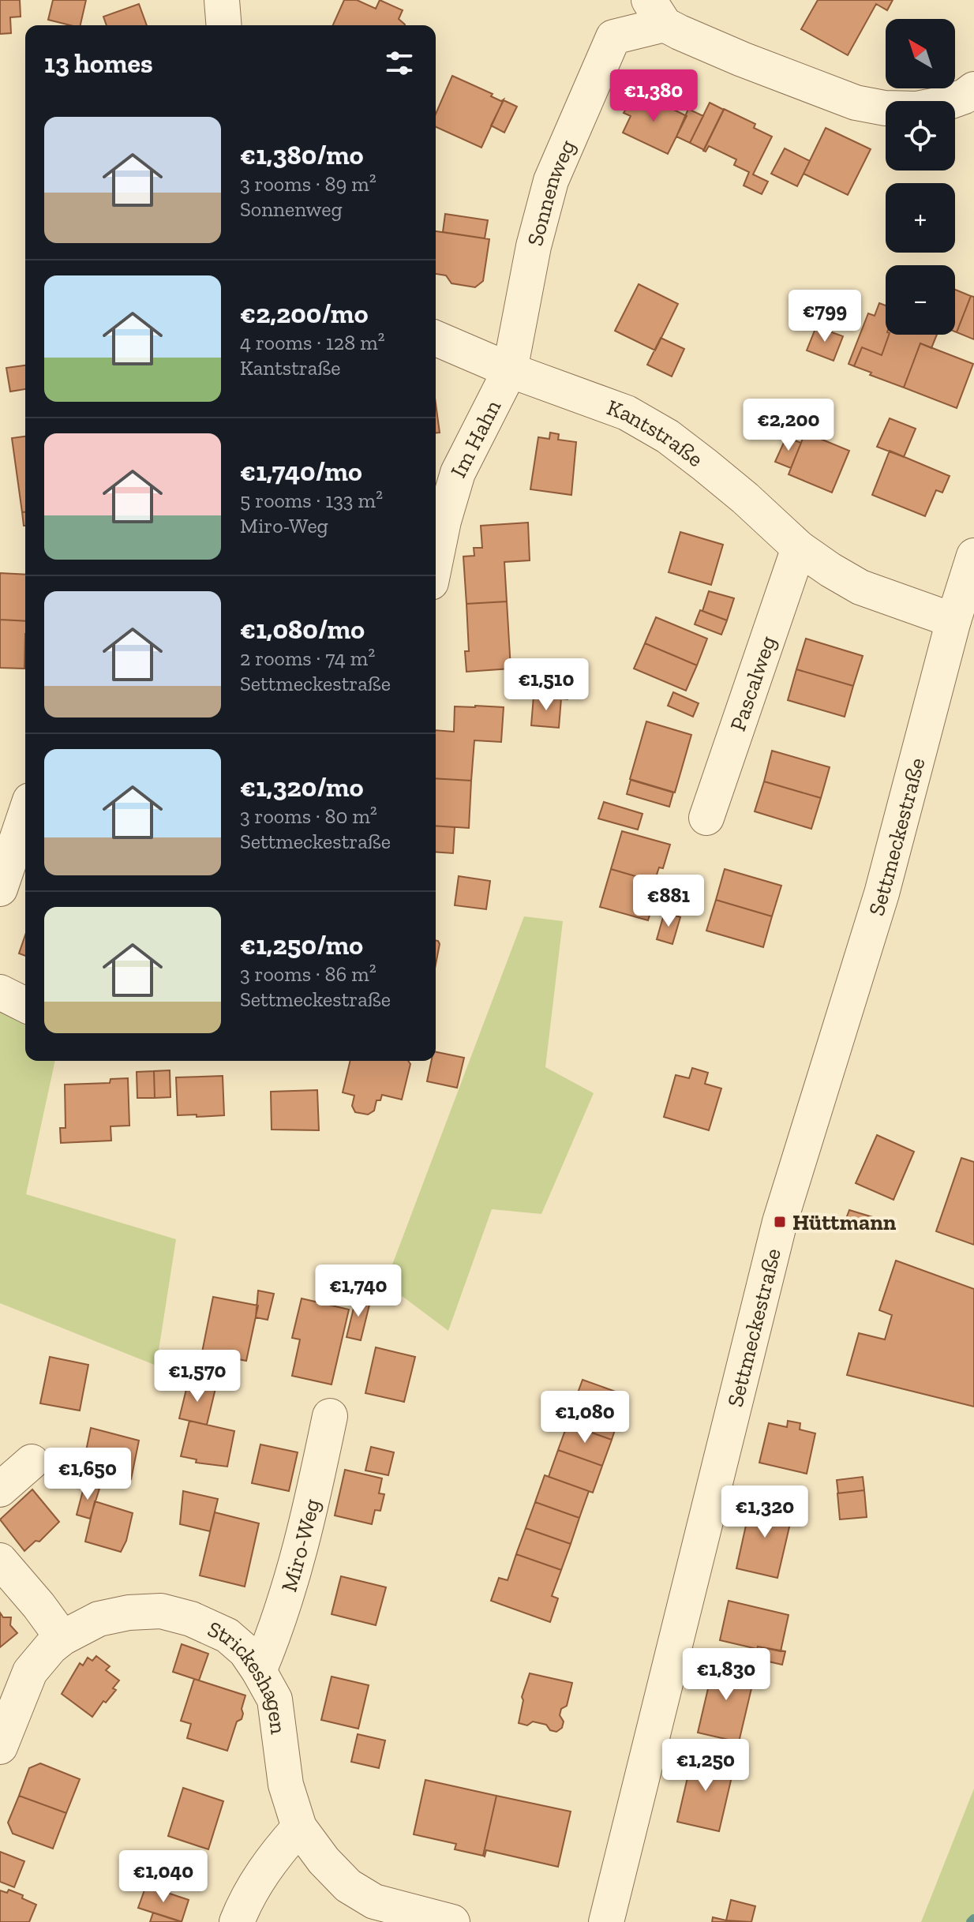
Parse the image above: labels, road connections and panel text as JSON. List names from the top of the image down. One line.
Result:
{"streets":{"street":["Sonnenweg","Kantstraße","Im Hahn","Pascalweg","Settmeckestraße","Miro-Weg","Strickeshagen"]},"crossings":[["Sonnenweg","Kantstraße"],["Sonnenweg","Im Hahn"],["Kantstraße","Im Hahn"],["Kantstraße","Pascalweg"],["Kantstraße","Settmeckestraße"],["Miro-Weg","Strickeshagen"]],"places":{"transit":["Hüttmann"]},"north":"top left","page":{"map_buttons":["+","−"],"heading":"13 homes","price":["€1,380","€799","€2,200","€1,510","€881","€1,740","€1,570","€1,080","€1,650","€1,320","€1,830","€1,250","€1,040"],"list":[{"name":"€1,380/mo","note":"3 rooms · 89 m² · Sonnenweg"},{"name":"€2,200/mo","note":"4 rooms · 128 m² · Kantstraße"},{"name":"€1,740/mo","note":"5 rooms · 133 m² · Miro-Weg"},{"name":"€1,080/mo","note":"2 rooms · 74 m² · Settmeckestraße"},{"name":"€1,320/mo","note":"3 rooms · 80 m² · Settmeckestraße"},{"name":"€1,250/mo","note":"3 rooms · 86 m² · Settmeckestraße"}]}}
